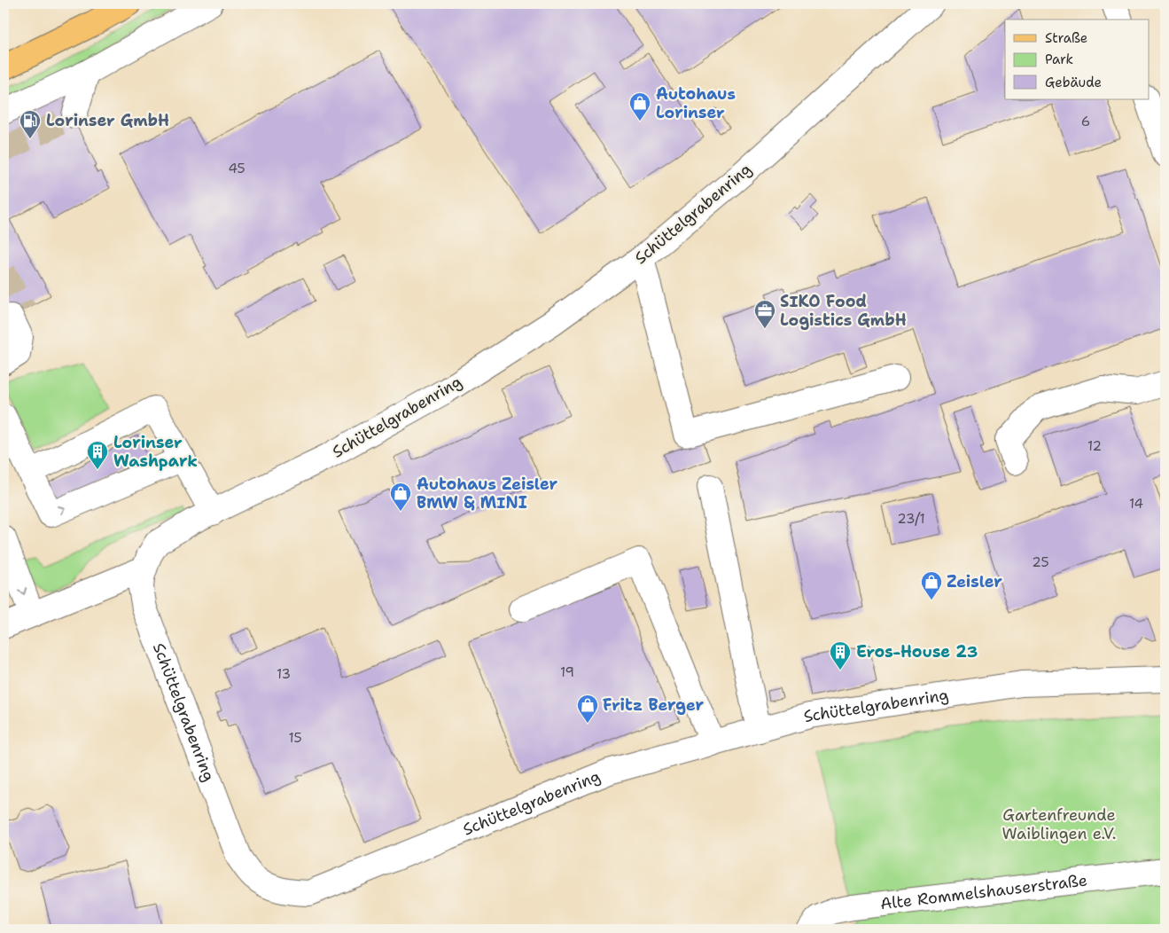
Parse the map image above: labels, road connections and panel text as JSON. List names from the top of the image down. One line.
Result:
{"streets":{"street":["Schüttelgrabenring","Alte Rommelshauserstraße"]},"parks":["Gartenfreunde Waiblingen e.V."],"places":{"shop":["Autohaus Lorinser","Autohaus Zeisler BMW & MINI","Zeisler","Fritz Berger"],"fuel station":["Lorinser GmbH"],"office":["SIKO Food Logistics GmbH"],"building":["Lorinser Washpark","Eros-House 23"]},"house_numbers":["6","45","12","14","23/1","25","19","13","15"],"legend":["Straße","Park","Gebäude"]}
